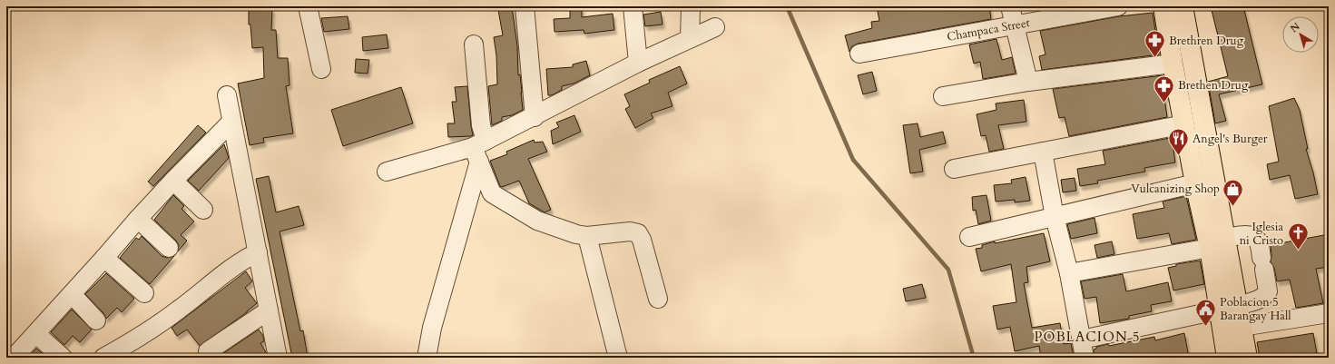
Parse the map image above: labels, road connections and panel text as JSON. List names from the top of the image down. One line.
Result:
{"streets":{"street":["Champaca Street"]},"districts":["POBLACION 5"],"places":{"pharmacy":["Brethren Drug","Brethen Drug"],"restaurant":["Angel's Burger"],"shop":["Vulcanizing Shop"],"church":["Iglesia ni Cristo"],"public building":["Poblacion 5 Barangay Hall"]},"north":"top left"}
